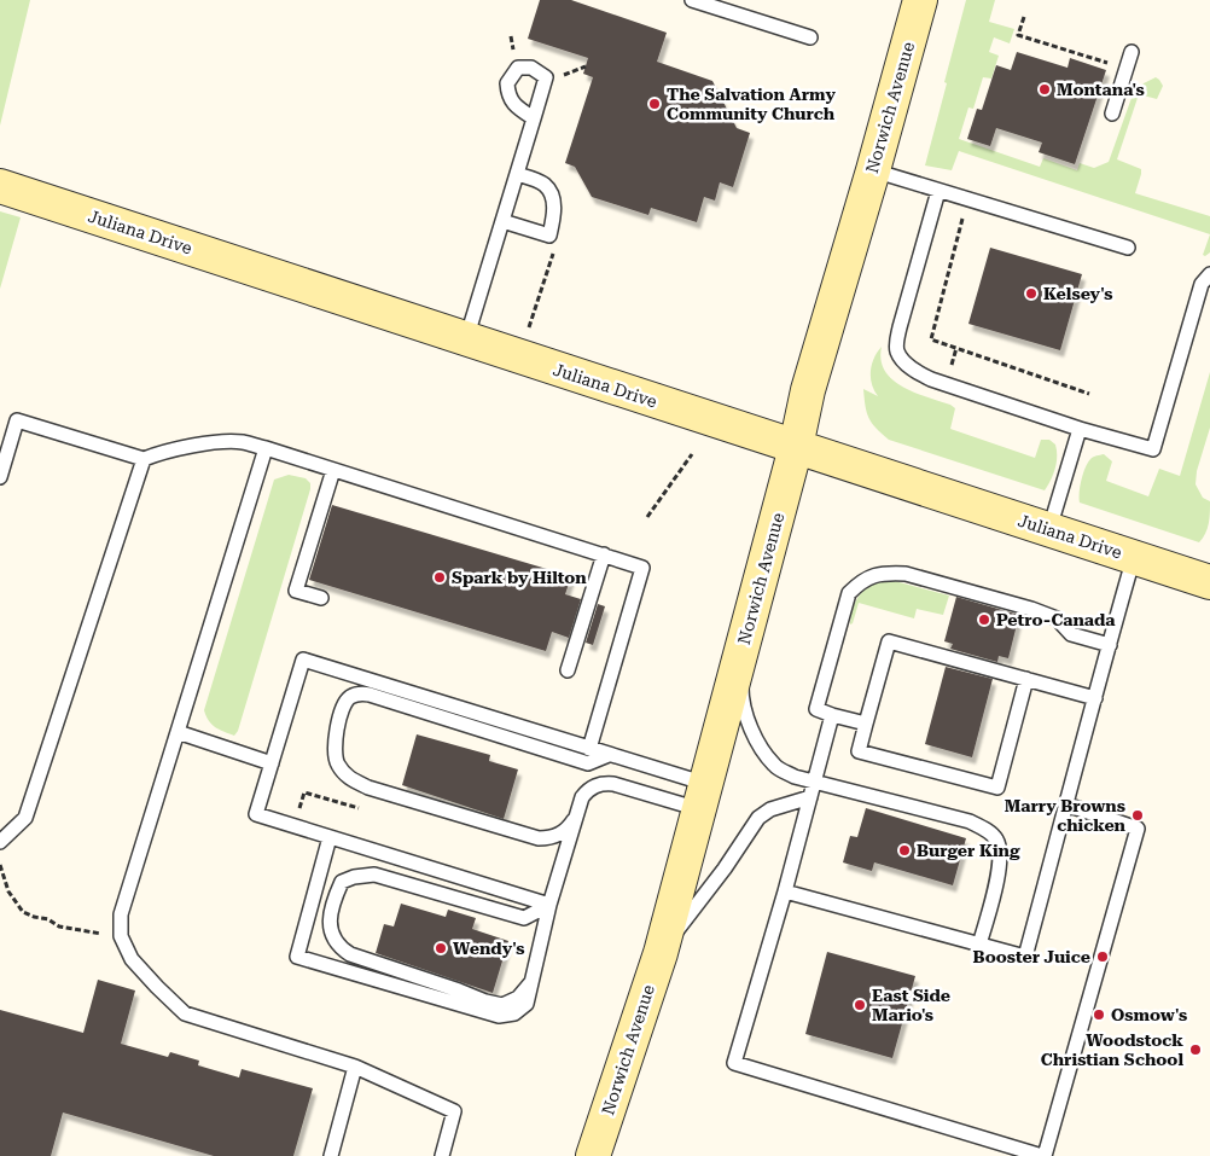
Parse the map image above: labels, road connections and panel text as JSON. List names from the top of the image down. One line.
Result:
{"streets":{"street":["Norwich Avenue","Juliana Drive"]},"crossings":[["Norwich Avenue","Juliana Drive"]],"places":["Montana's","The Salvation Army Community Church","Kelsey's","Spark by Hilton","Petro-Canada","Marry Browns chicken","Burger King","Wendy's","Booster Juice","East Side Mario's","Osmow's","Woodstock Christian School"]}
